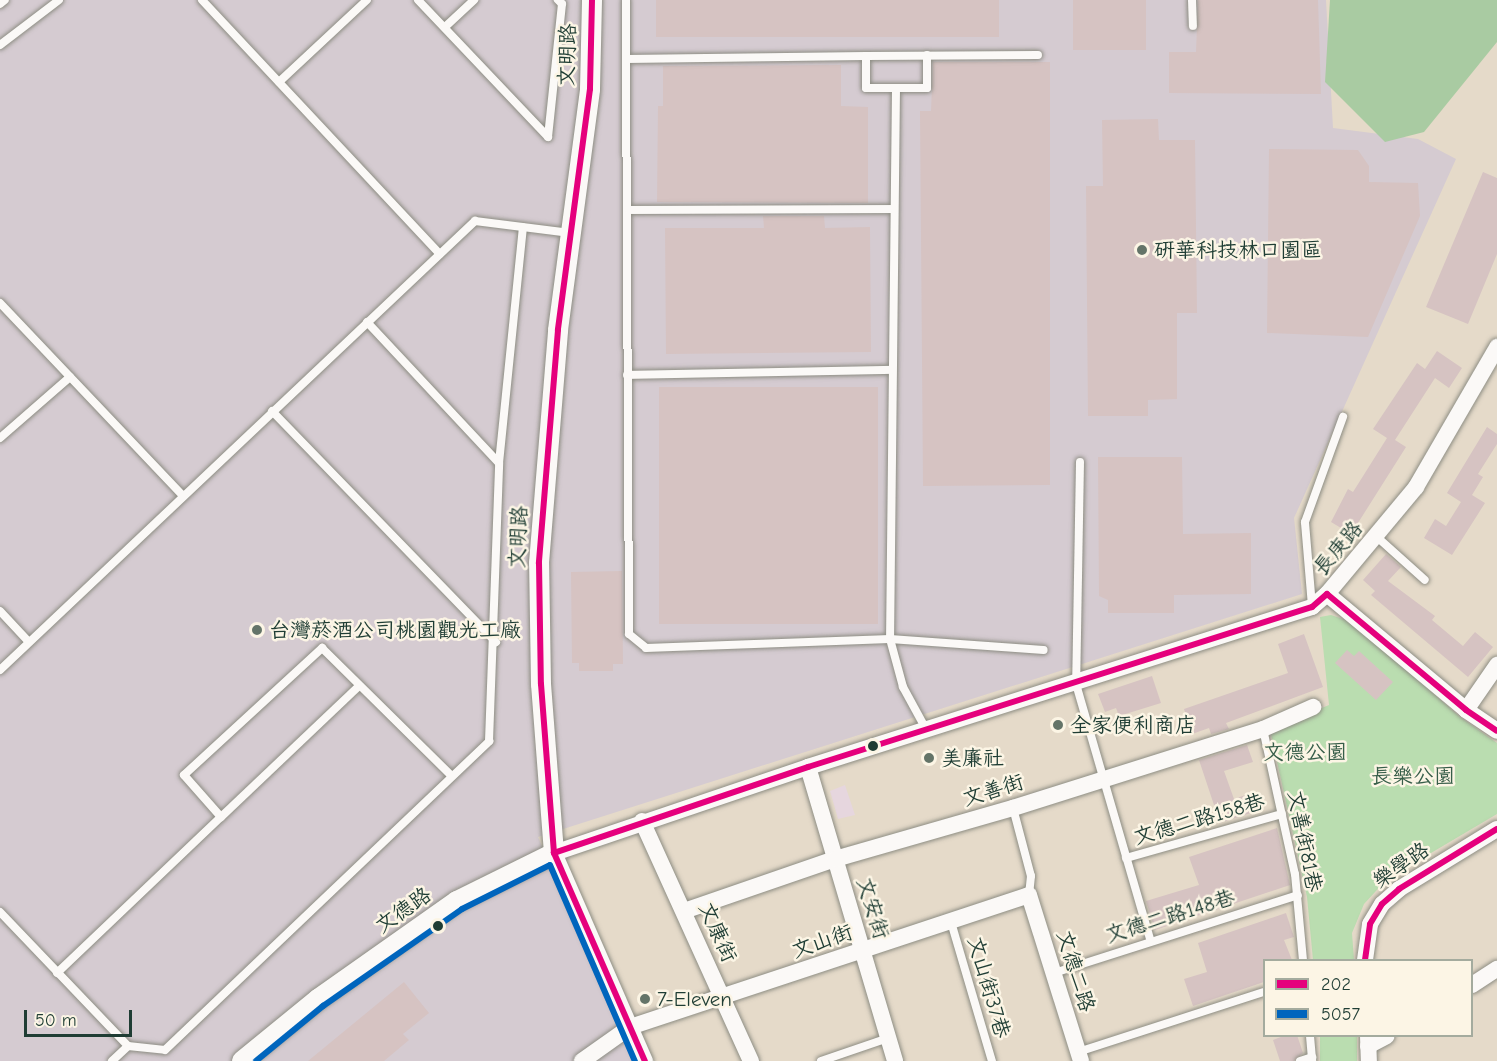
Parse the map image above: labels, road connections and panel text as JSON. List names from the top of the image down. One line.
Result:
{"streets":{"street":["文明路","長庚路","文善街","樂學路","文安街","文德路","文康街","文山街","文德二路"],"lane":["文德二路158巷","文善街81巷","文德二路148巷","文山街37巷"]},"crossings":[["文明路","文德路"],["文明路","文山街"],["長庚路","文德路"],["文善街","文善街81巷"],["文善街","文安街"],["文善街","文康街"],["文德二路158巷","文善街81巷"],["文善街81巷","文德二路148巷"],["文安街","文德路"],["文安街","文山街"],["文德路","文康街"],["文德二路148巷","文德二路"],["文康街","文山街"],["文山街","文德二路"],["文山街","文山街37巷"]],"parks":["文德公園","長樂公園"],"places":["研華科技林口園區","台灣菸酒公司桃園觀光工廠","全家便利商店","美廉社","7-Eleven"],"lines":["transit line 202","transit line 5057"],"legend":["202","5057"],"scale_bar":"50 m"}
